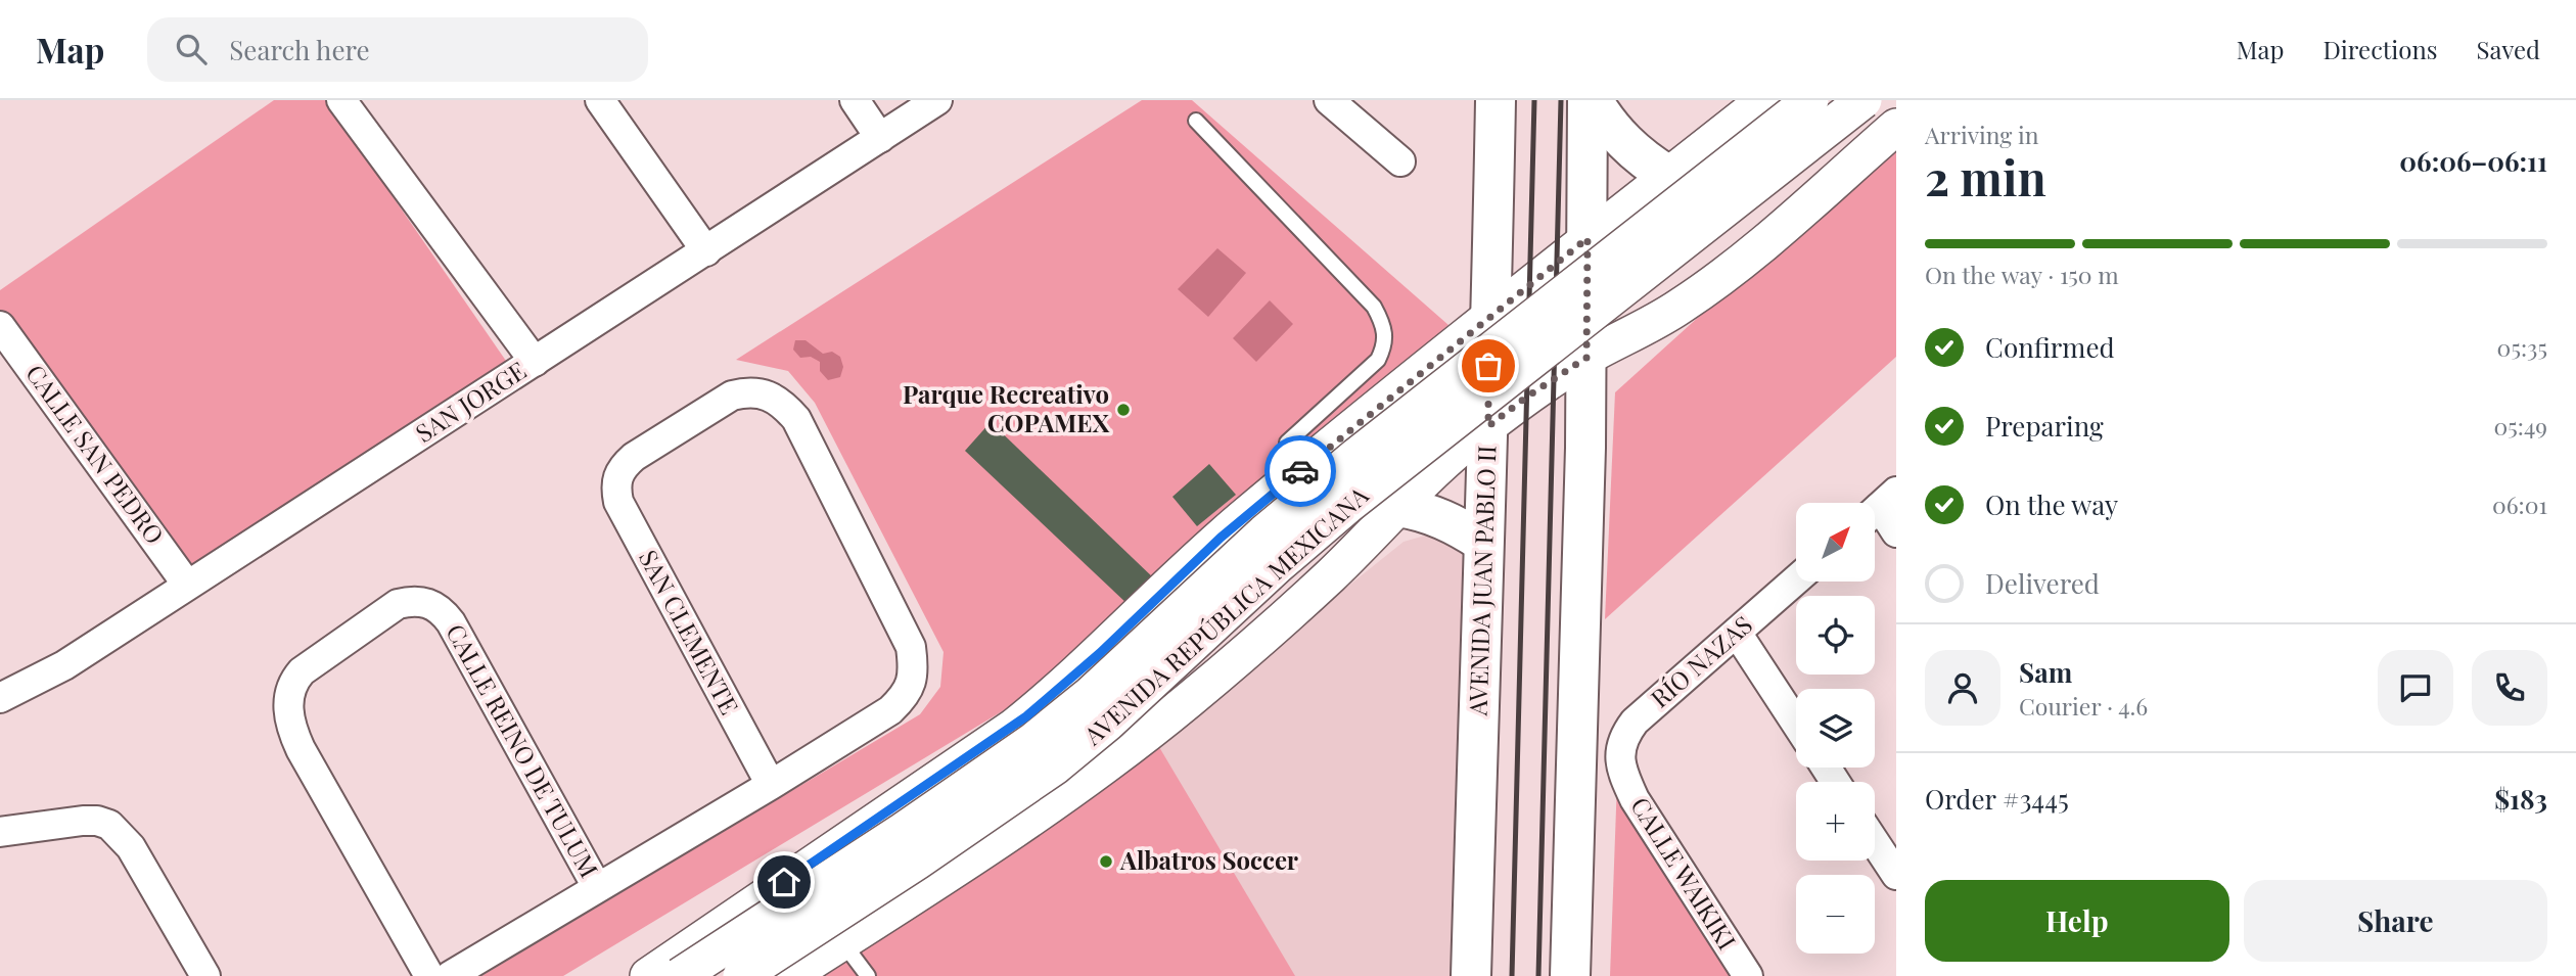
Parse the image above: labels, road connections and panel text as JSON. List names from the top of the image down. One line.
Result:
{"streets":{"main road":["AVENIDA JUAN PABLO II"],"street":["SAN JORGE","CALLE SAN PEDRO","AVENIDA REPÚBLICA MEXICANA","SAN CLEMENTE","RÍO NAZAS","CALLE REINO DE TULUM","CALLE WAIKIKI"]},"crossings":[["SAN JORGE","CALLE SAN PEDRO"],["AVENIDA JUAN PABLO II","AVENIDA REPÚBLICA MEXICANA"],["RÍO NAZAS","CALLE WAIKIKI"]],"places":["Parque Recreativo COPAMEX","Albatros Soccer"],"north":"top right","page":{"header":"Map","search":"Search here","nav":["Map","Directions","Saved"],"heading":["2 min","Arriving in","06:06–06:11"],"panel":["Sam","Courier · 4.6","Order #3445","$183"],"bar":"On the way · 150 m","list":[["Confirmed","05:35"],["Preparing","05:49"],["On the way","06:01"],"Delivered"],"map_buttons":["+","−"],"buttons":["Help","Share"]}}
